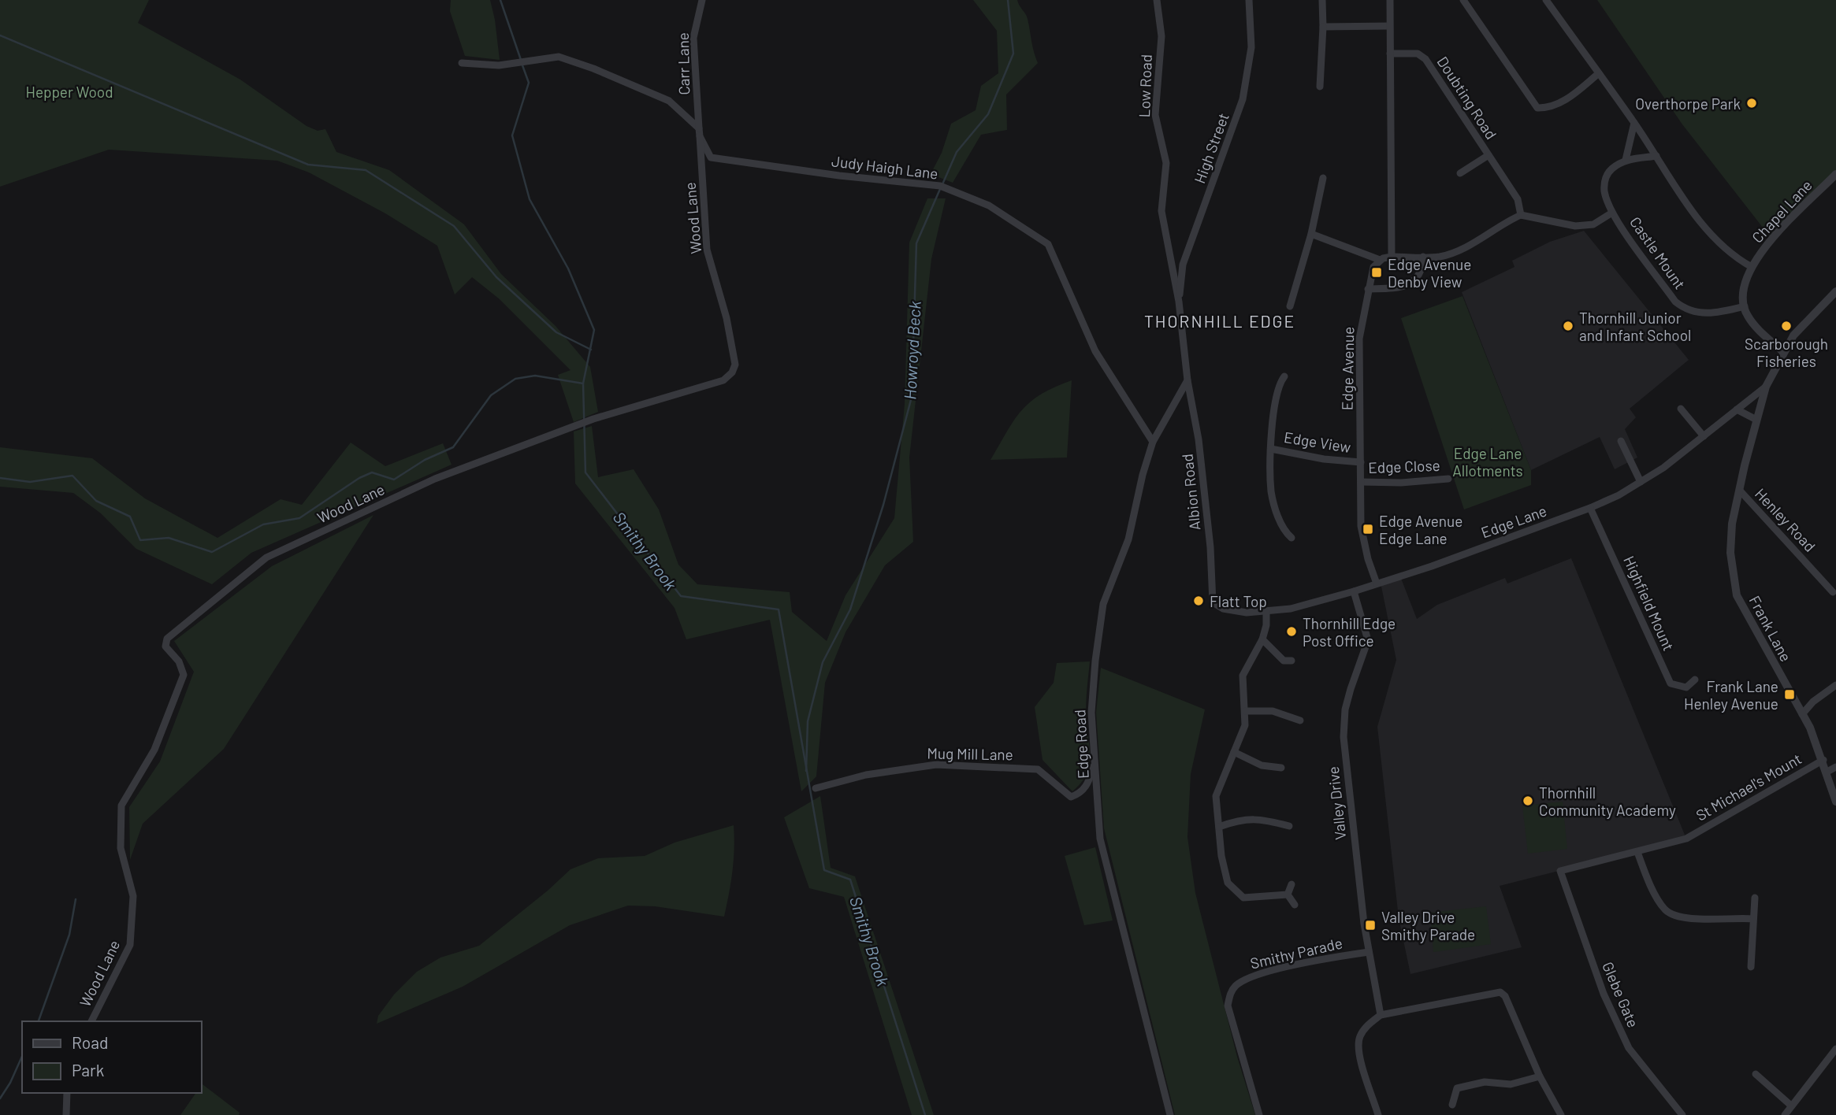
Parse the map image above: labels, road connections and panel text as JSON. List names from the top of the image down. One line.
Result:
{"streets":{"street":["Carr Lane","Low Road","Doubting Road","High Street","Judy Haigh Lane","Chapel Lane","Wood Lane","Castle Mount","Edge Avenue","Edge View","Edge Close","Albion Road","Henley Road","Edge Lane","Highfield Mount","Frank Lane","Edge Road","Mug Mill Lane","St Michael's Mount","Valley Drive","Smithy Parade","Glebe Gate"]},"crossings":[["Carr Lane","Wood Lane"],["Low Road","High Street"],["Low Road","Albion Road"],["High Street","Albion Road"],["Judy Haigh Lane","Edge Road"],["Chapel Lane","Castle Mount"],["Edge Avenue","Edge View"],["Edge Avenue","Edge Close"],["Edge Avenue","Edge Lane"],["Albion Road","Edge Lane"],["Albion Road","Edge Road"],["Henley Road","Frank Lane"],["Edge Lane","Highfield Mount"],["Edge Lane","Frank Lane"],["Edge Lane","Valley Drive"],["Frank Lane","St Michael's Mount"],["Edge Road","Mug Mill Lane"],["St Michael's Mount","Glebe Gate"],["Valley Drive","Smithy Parade"]],"districts":["THORNHILL EDGE"],"water":["Howroyd Beck","Smithy Brook"],"parks":["Hepper Wood","Edge Lane Allotments"],"places":{"other":["Overthorpe Park","Thornhill Junior and Infant School","Scarborough Fisheries","Flatt Top","Thornhill Edge Post Office","Thornhill Community Academy"],"transit":["Edge Avenue Denby View","Edge Avenue Edge Lane","Frank Lane Henley Avenue","Valley Drive Smithy Parade"]},"legend":["Road","Park"]}
